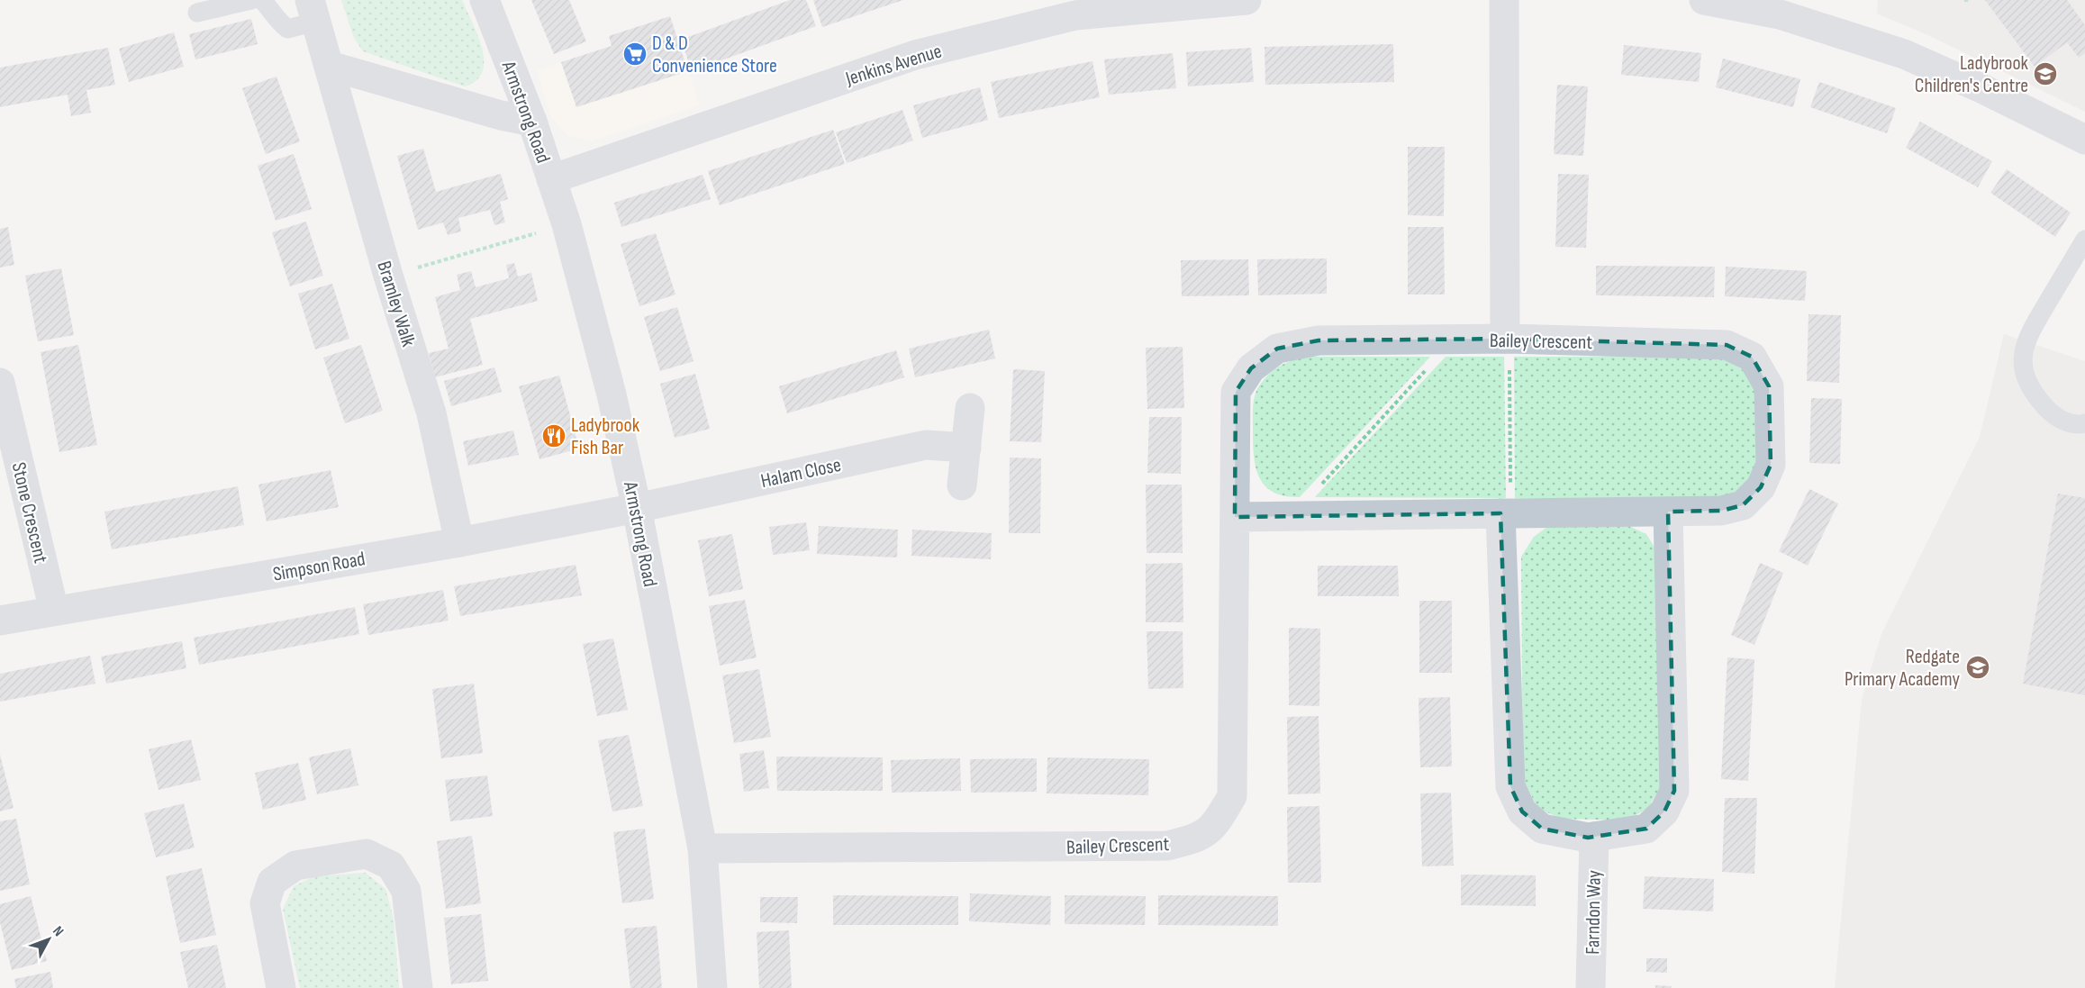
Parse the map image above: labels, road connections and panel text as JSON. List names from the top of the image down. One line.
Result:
{"streets":{"street":["Jenkins Avenue","Armstrong Road","Bramley Walk","Bailey Crescent","Halam Close","Stone Crescent","Simpson Road","Farndon Way"]},"crossings":[["Jenkins Avenue","Armstrong Road"],["Armstrong Road","Bailey Crescent"],["Armstrong Road","Halam Close"],["Armstrong Road","Simpson Road"],["Bramley Walk","Simpson Road"],["Halam Close","Simpson Road"],["Stone Crescent","Simpson Road"]],"places":{"supermarket":["D & D Convenience Store"],"school or university":["Ladybrook Children's Centre","Redgate Primary Academy"],"restaurant":["Ladybrook Fish Bar"]},"north":"top right"}
